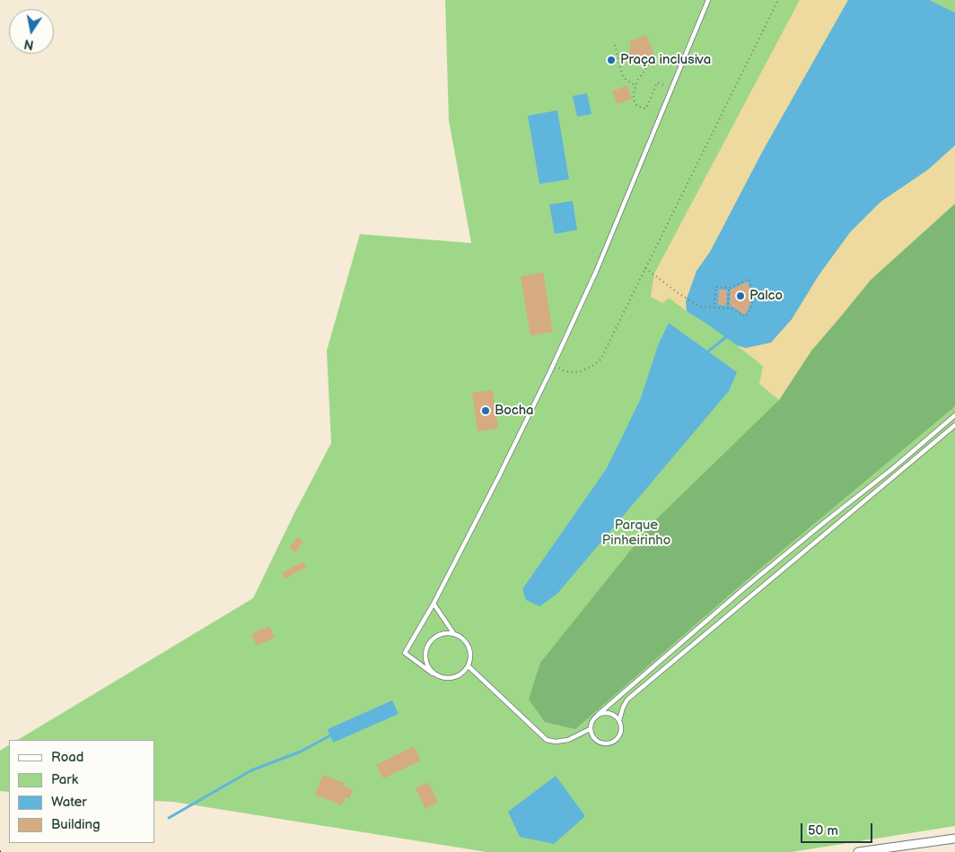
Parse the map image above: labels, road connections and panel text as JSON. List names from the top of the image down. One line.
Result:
{"parks":["Parque Pinheirinho"],"places":["Praça inclusiva","Palco","Bocha"],"legend":["Road","Park","Water","Building"],"scale_bar":"50 m","north":"bottom"}
